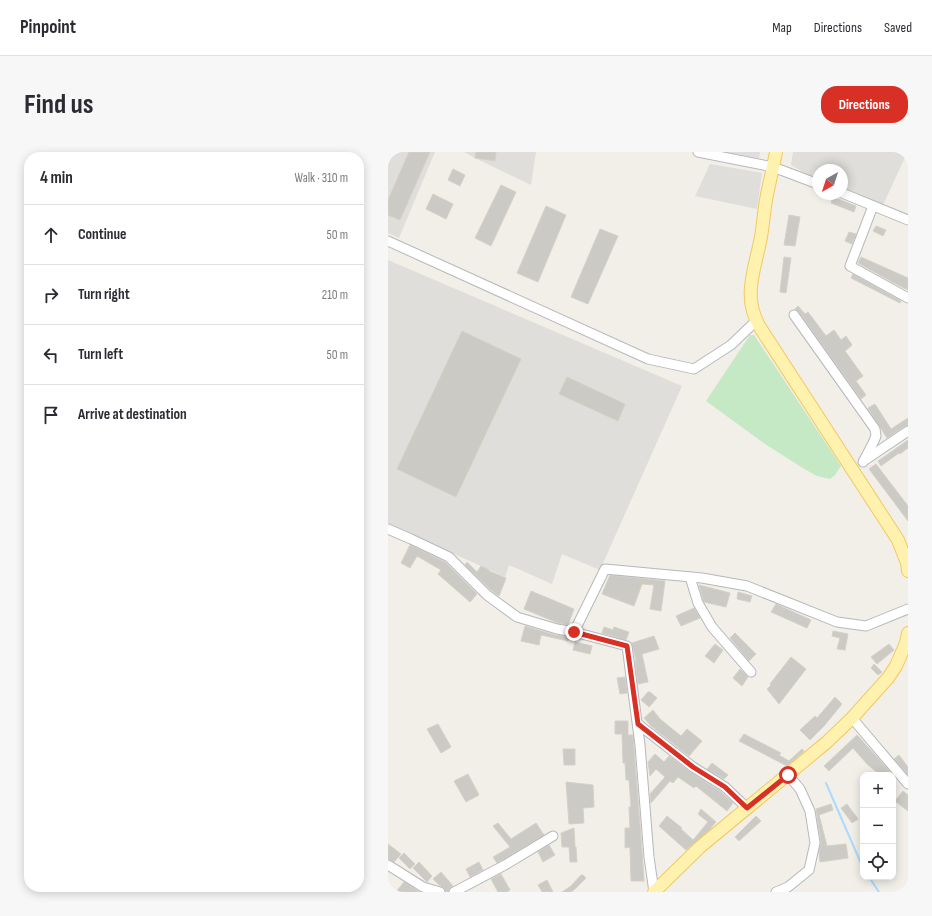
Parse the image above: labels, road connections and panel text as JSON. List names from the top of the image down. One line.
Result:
{"north":"bottom left","page":{"header":"Pinpoint","nav":["Map","Directions","Saved"],"buttons":"Directions","title":"Find us","heading":["4 min","Walk · 310 m"],"list":[["Continue","50 m"],["Turn right","210 m"],["Turn left","50 m"],"Arrive at destination"],"map_buttons":["+","−"]}}
